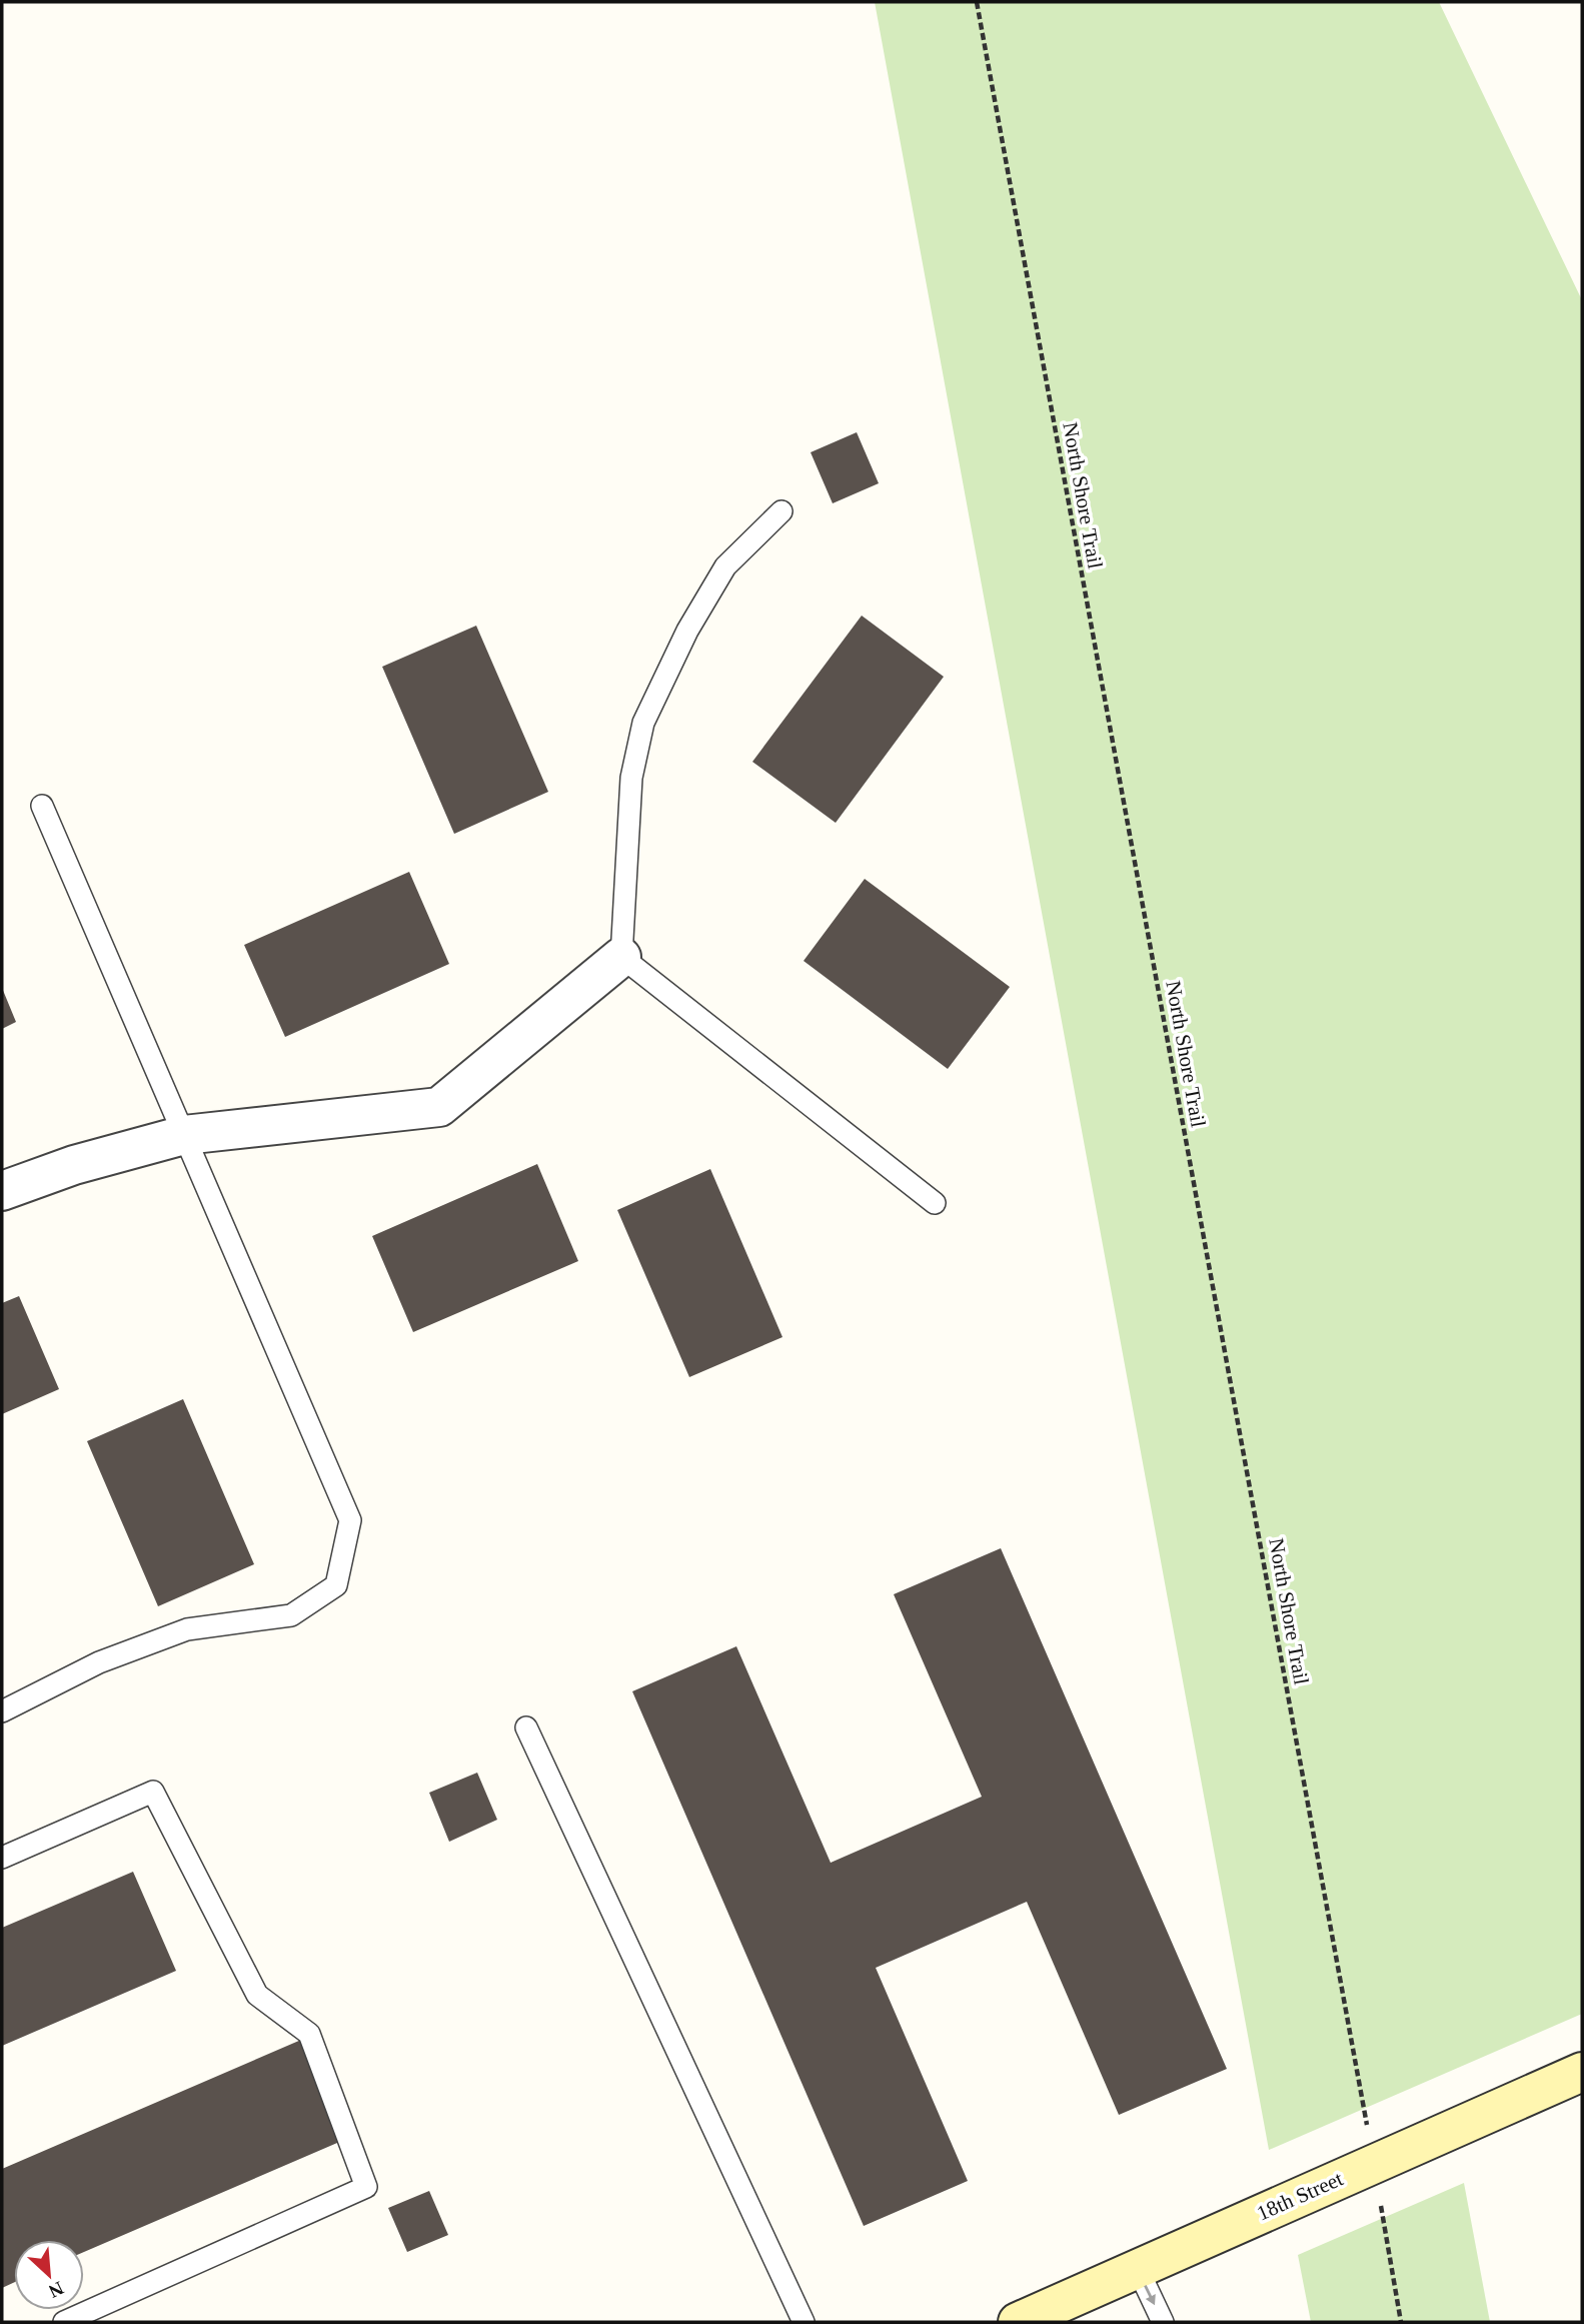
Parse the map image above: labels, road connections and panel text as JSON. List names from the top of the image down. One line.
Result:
{"streets":{"street":["18th Street"],"path":["North Shore Trail"]},"north":"bottom right"}
